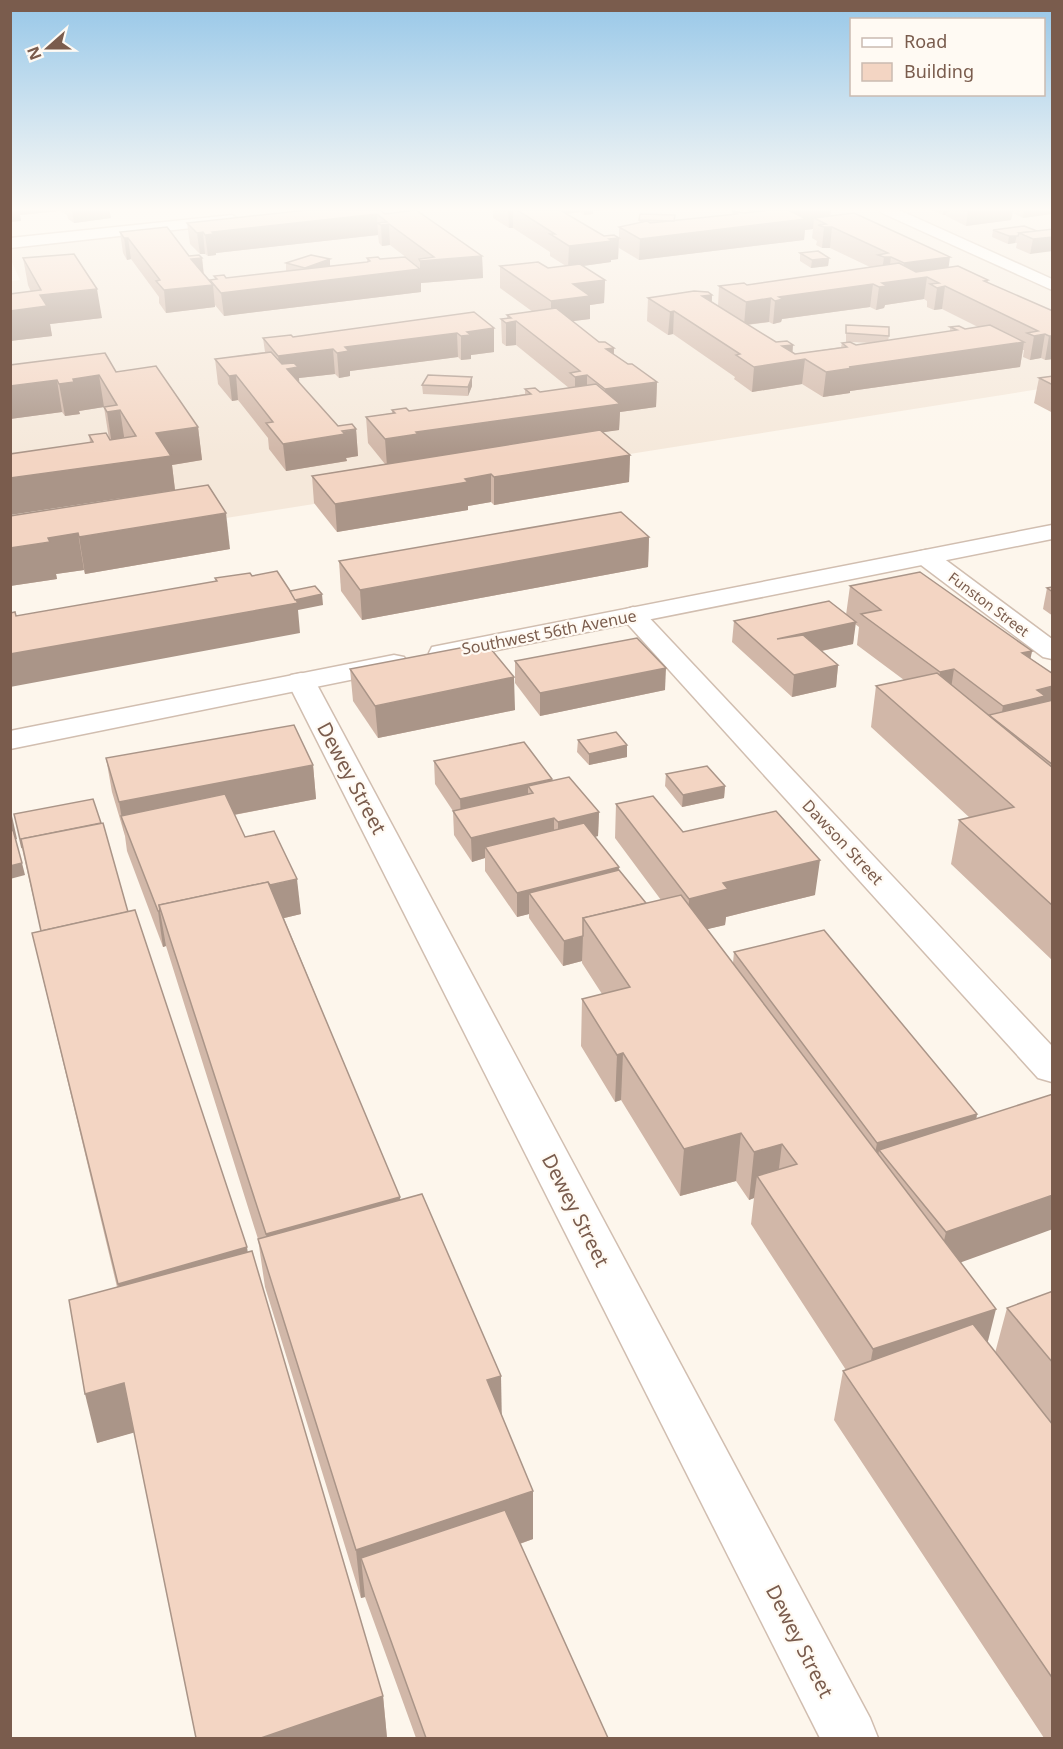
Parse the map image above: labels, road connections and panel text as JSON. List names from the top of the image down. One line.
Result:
{"streets":{"street":["Funston Street","Southwest 56th Avenue","Dewey Street","Dawson Street"]},"crossings":[["Funston Street","Southwest 56th Avenue"],["Southwest 56th Avenue","Dewey Street"],["Southwest 56th Avenue","Dawson Street"]],"legend":["Road","Building"],"north":"left"}
